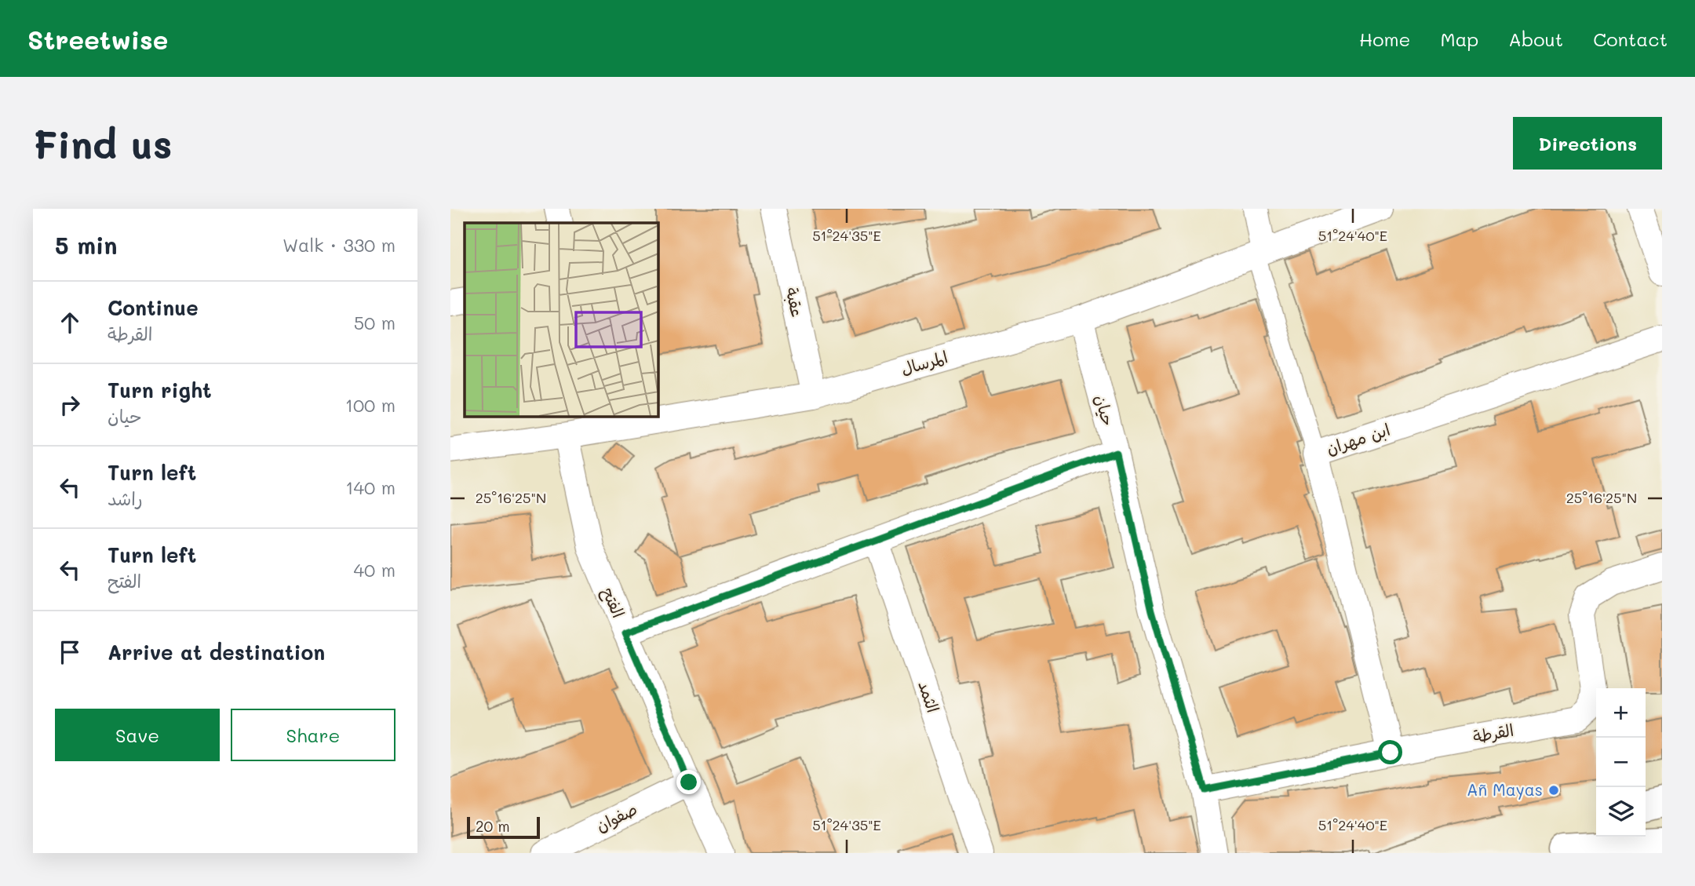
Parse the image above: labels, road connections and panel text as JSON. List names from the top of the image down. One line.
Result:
{"streets":{"street":["عقبة","المرسال","حيان","ابن مهران","الفتح","الثمد","القرطة","صفوان"]},"crossings":[["عقبة","المرسال"],["المرسال","حيان"],["المرسال","الفتح"],["حيان","القرطة"],["ابن مهران","القرطة"],["الفتح","صفوان"]],"places":["Añ Mayas"],"scale_bar":"20 m","page":{"header":"Streetwise","nav":["Home","Map","About","Contact"],"buttons":["Directions",["Save","Share"]],"title":"Find us","heading":["5 min","Walk · 330 m"],"list":[["Continue","القرطة","50 m"],["Turn right","حيان","100 m"],["Turn left","راشد","140 m"],["Turn left","الفتح","40 m"],"Arrive at destination"],"map_buttons":["+","−"],"scale":"20 m"},"coordinates":["51°24'35\"E","51°24'40\"E","25°16'25\"N"]}
